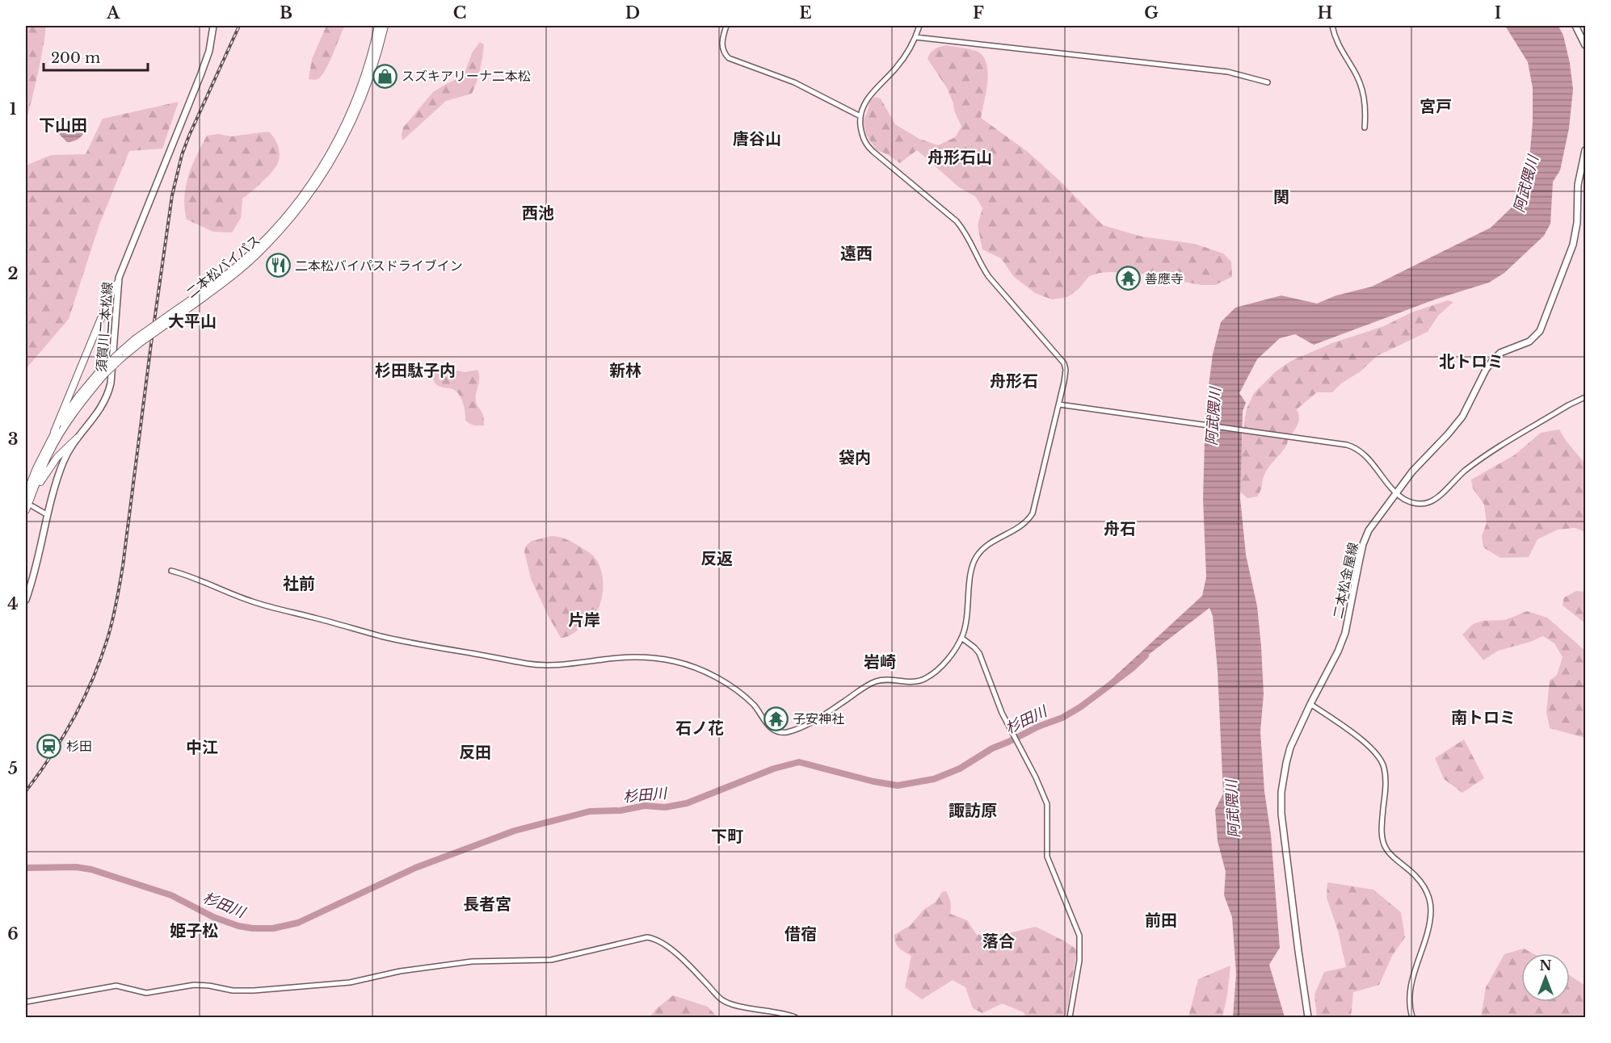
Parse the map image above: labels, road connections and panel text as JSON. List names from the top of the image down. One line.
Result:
{"streets":{"highway":["二本松バイパス"],"main road":["須賀川二本松線","二本松金屋線"]},"districts":["宮戸","下山田","唐谷山","舟形石山","関","西池","遠西","大平山","北トロミ","杉田駄子内","新林","舟形石","袋内","舟石","反返","社前","片岸","岩崎","南トロミ","石ノ花","中江","反田","諏訪原","下町","長者宮","前田","姫子松","借宿","落合"],"water":["阿武隈川","杉田川"],"places":{"shop":["スズキアリーナ二本松"],"restaurant":["二本松バイパスドライブイン"],"temple":["善應寺","子安神社"],"station":["杉田"]},"scale_bar":"200 m","north":"top","grid":{"columns":["A","B","C","D","E","F","G","H","I"],"rows":["1","2","3","4","5","6"]}}
